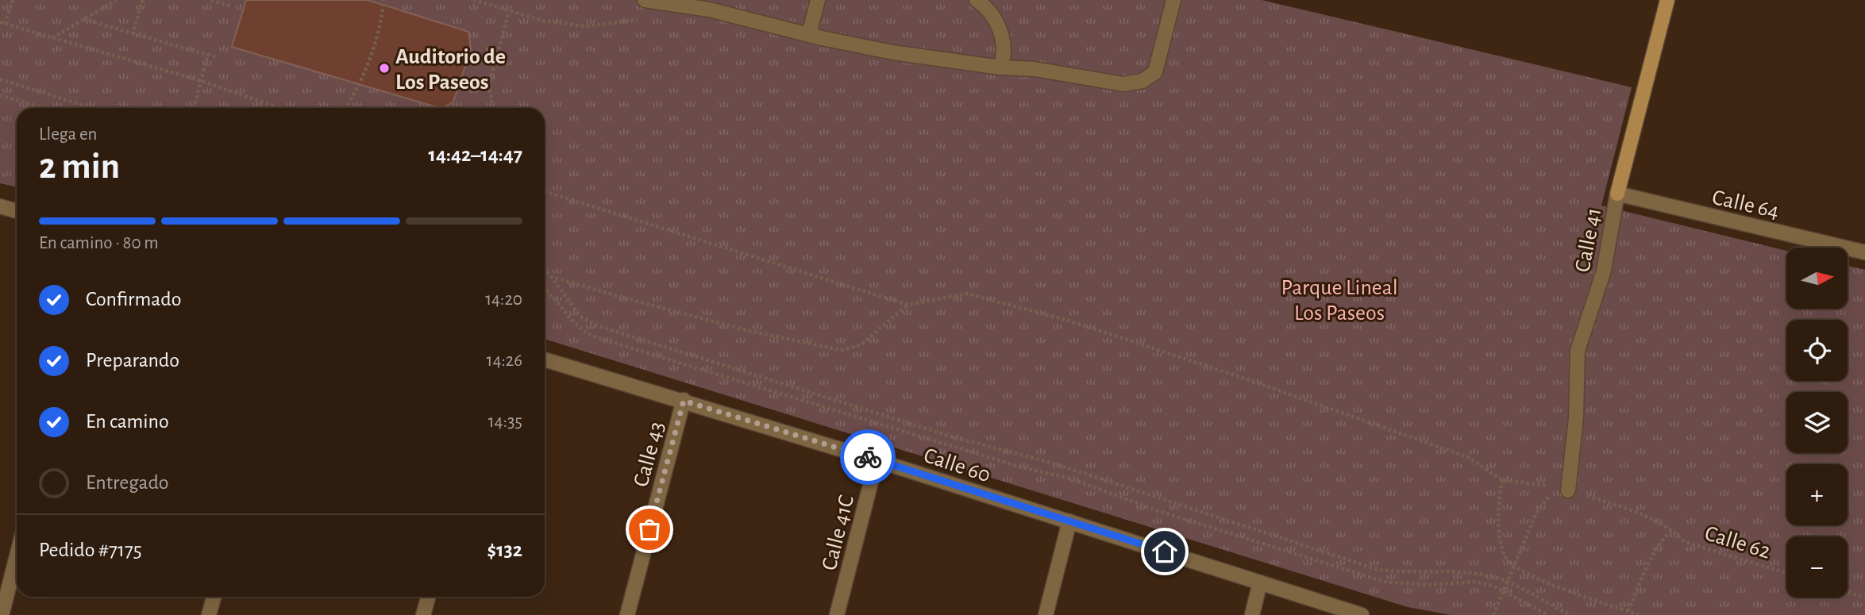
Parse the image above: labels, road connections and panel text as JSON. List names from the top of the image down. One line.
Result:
{"streets":{"street":["Calle 64","Calle 41","Calle 43","Calle 60","Calle 41C"],"path":["Calle 62"]},"crossings":[["Calle 64","Calle 41"],["Calle 41","Calle 62"],["Calle 43","Calle 60"],["Calle 60","Calle 41C"]],"parks":["Parque Lineal Los Paseos"],"places":["Auditorio de Los Paseos"],"north":"right","page":{"heading":["2 min","Llega en","14:42–14:47"],"panel":["Pedido #7175","$132"],"bar":"En camino · 80 m","map_buttons":["+","−"],"list":[["Confirmado","14:20"],["Preparando","14:26"],["En camino","14:35"],"Entregado"]}}
